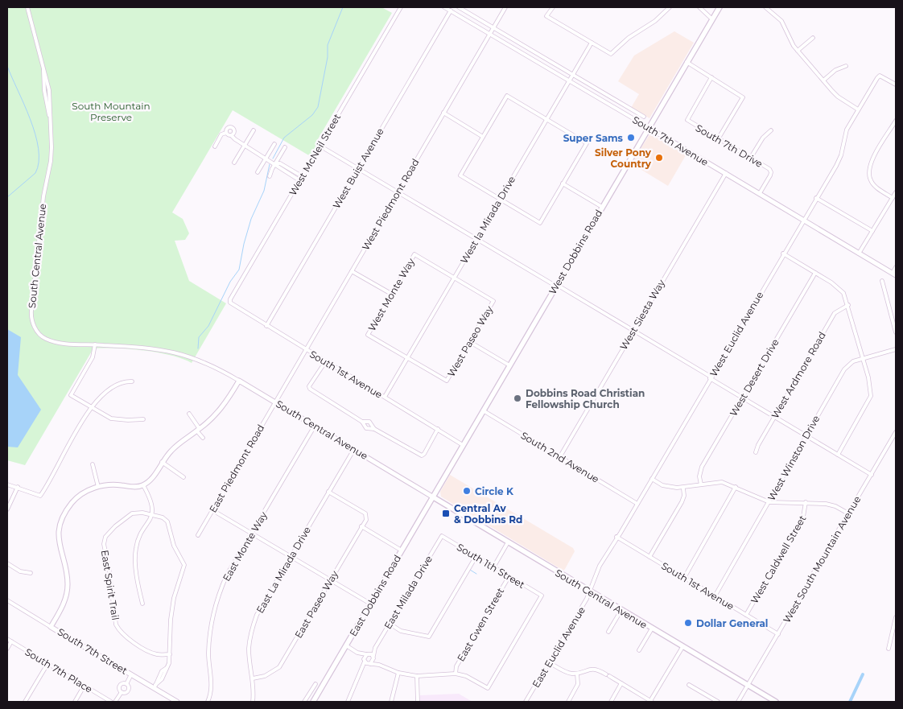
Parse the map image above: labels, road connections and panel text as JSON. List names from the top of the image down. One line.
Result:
{"streets":{"main road":["West Dobbins Road","South Central Avenue","East Dobbins Road"],"street":["South 7th Avenue","South 7th Drive","West McNeil Street","West Buist Avenue","West Piedmont Road","West la Mirada Drive","West Monte Way","West Siesta Way","West Euclid Avenue","West Paseo Way","South 1st Avenue","West Ardmore Road","West Desert Drive","South 2nd Avenue","West Winston Drive","East Piedmont Road","East Monte Way","West Caldwell Street","West South Mountain Avenue","South 1th Street","East La Mirada Drive","East Spirit Trail","East Milada Drive","East Paseo Way","East Gwen Street","East Euclid Avenue","South 7th Street","South 7th Place"]},"crossings":[["South 7th Avenue","South 7th Drive"],["South 7th Avenue","West Buist Avenue"],["South 7th Avenue","West Piedmont Road"],["South 7th Avenue","West la Mirada Drive"],["South 7th Avenue","West Dobbins Road"],["South 7th Avenue","West Siesta Way"],["South 7th Avenue","West Euclid Avenue"],["West McNeil Street","South 1st Avenue"],["West Buist Avenue","South 1st Avenue"],["West Piedmont Road","South Central Avenue"],["West Piedmont Road","South 1st Avenue"],["West Piedmont Road","East Piedmont Road"],["West la Mirada Drive","West Monte Way"],["West la Mirada Drive","West Paseo Way"],["West la Mirada Drive","South 1st Avenue"],["West Dobbins Road","South Central Avenue"],["West Dobbins Road","South 1st Avenue"],["West Dobbins Road","South 2nd Avenue"],["West Dobbins Road","East Dobbins Road"],["South Central Avenue","West Euclid Avenue"],["South Central Avenue","East Piedmont Road"],["South Central Avenue","East Monte Way"],["South Central Avenue","West South Mountain Avenue"],["South Central Avenue","East La Mirada Drive"],["South Central Avenue","East Dobbins Road"],["South Central Avenue","East Euclid Avenue"],["West Monte Way","West Paseo Way"],["West Siesta Way","South 2nd Avenue"],["West Euclid Avenue","South 1st Avenue"],["West Euclid Avenue","South 2nd Avenue"],["West Euclid Avenue","East Euclid Avenue"],["South 1st Avenue","West Winston Drive"],["South 1st Avenue","West Caldwell Street"],["South 1st Avenue","West South Mountain Avenue"],["South 1th Street","East Milada Drive"],["South 1th Street","East Gwen Street"],["East La Mirada Drive","East Paseo Way"]],"parks":["South Mountain Preserve"],"places":{"other":["Super Sams","Silver Pony Country","Dobbins Road Christian Fellowship Church","Circle K","Dollar General"],"transit":["Central Av & Dobbins Rd"]}}
